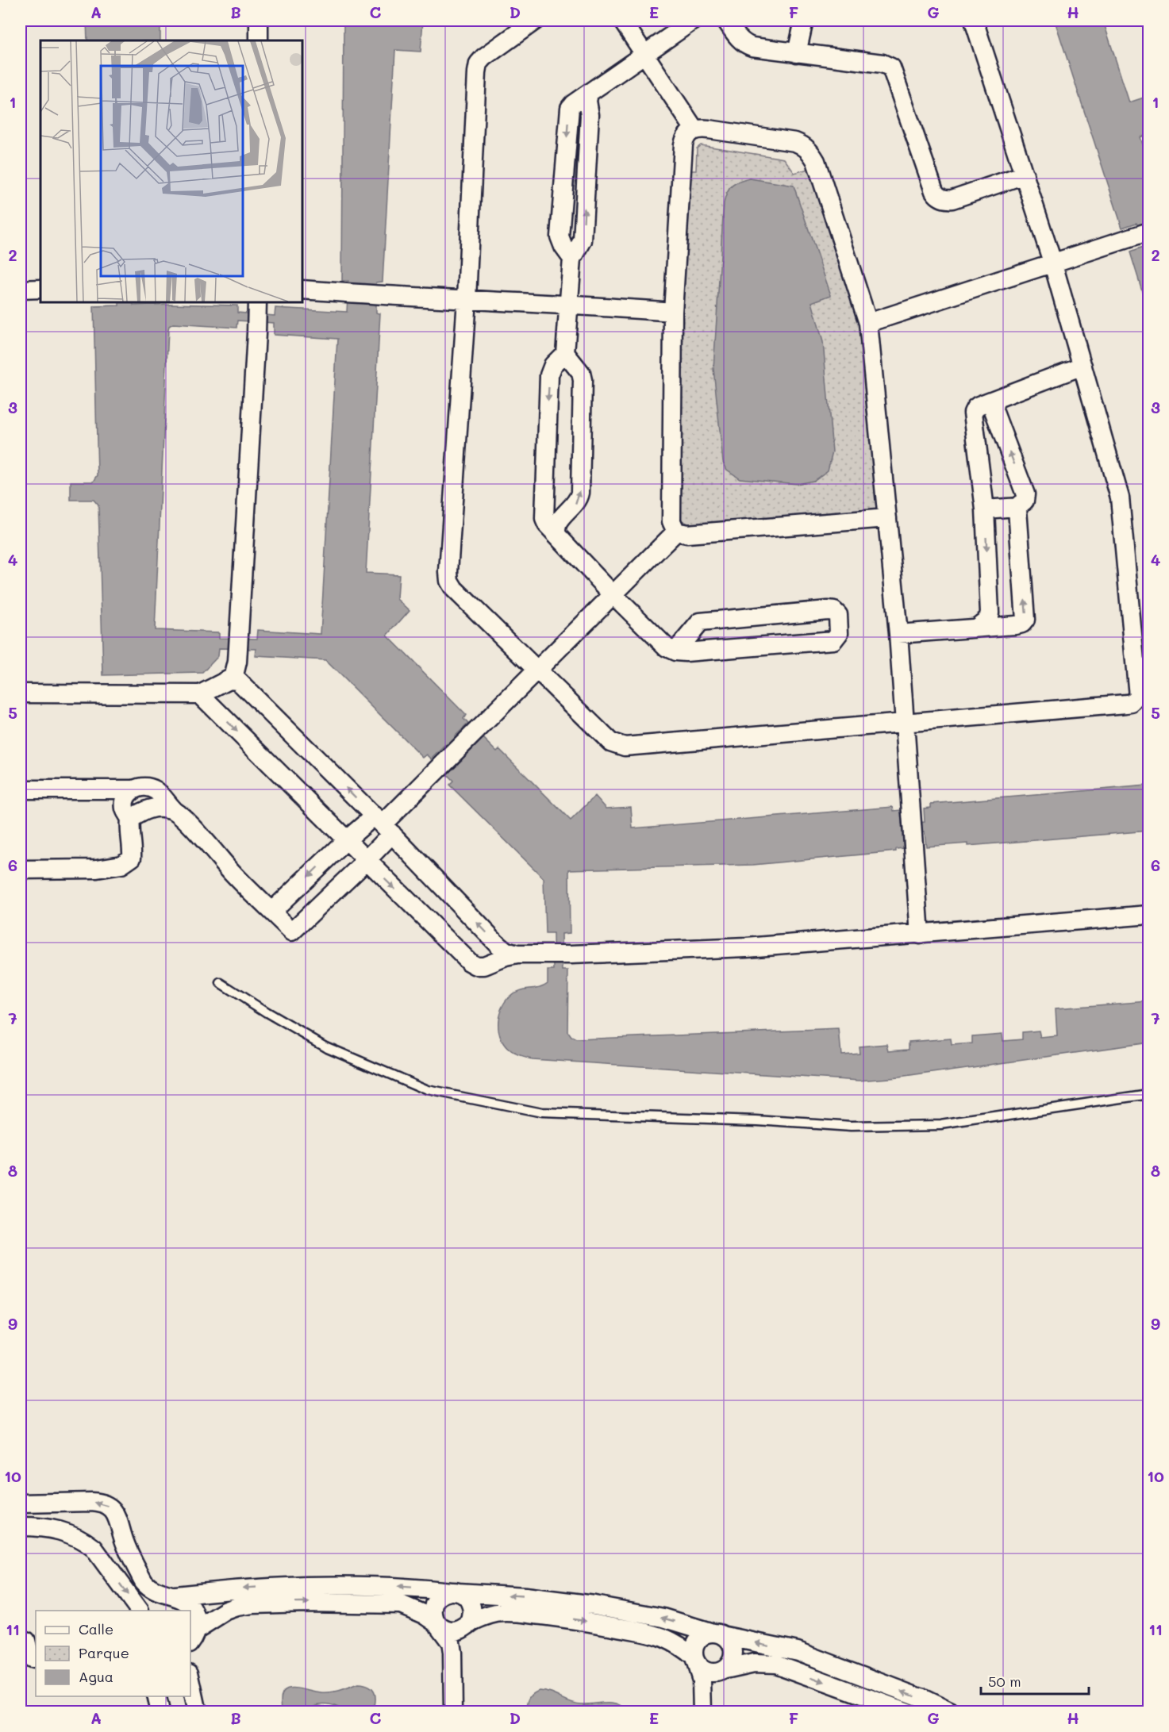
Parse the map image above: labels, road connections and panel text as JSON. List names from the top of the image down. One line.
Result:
{"legend":["Calle","Parque","Agua"],"scale_bar":"50 m","grid":{"columns":["A","B","C","D","E","F","G","H"],"rows":["1","2","3","4","5","6","7","8","9","10","11"]}}
